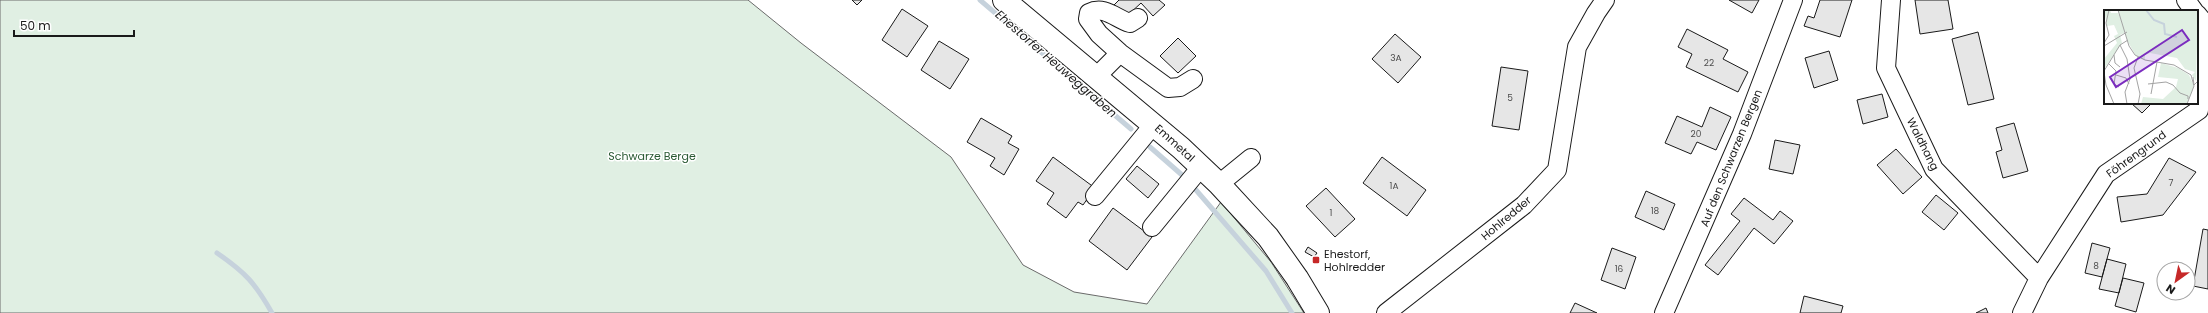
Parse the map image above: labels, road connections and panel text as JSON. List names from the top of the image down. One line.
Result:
{"streets":{"main road":["Emmetal"],"street":["Waldhang","Föhrengrund","Auf den Schwarzen Bergen","Hohlredder"]},"crossings":[["Waldhang","Föhrengrund"]],"water":["Ehestorfer Heuweggraben"],"parks":["Schwarze Berge"],"places":{"transit":["Ehestorf, Hohlredder"]},"house_numbers":["3A","22","5","20","7","1A","18","1","8","16"],"scale_bar":"50 m","north":"bottom left"}
